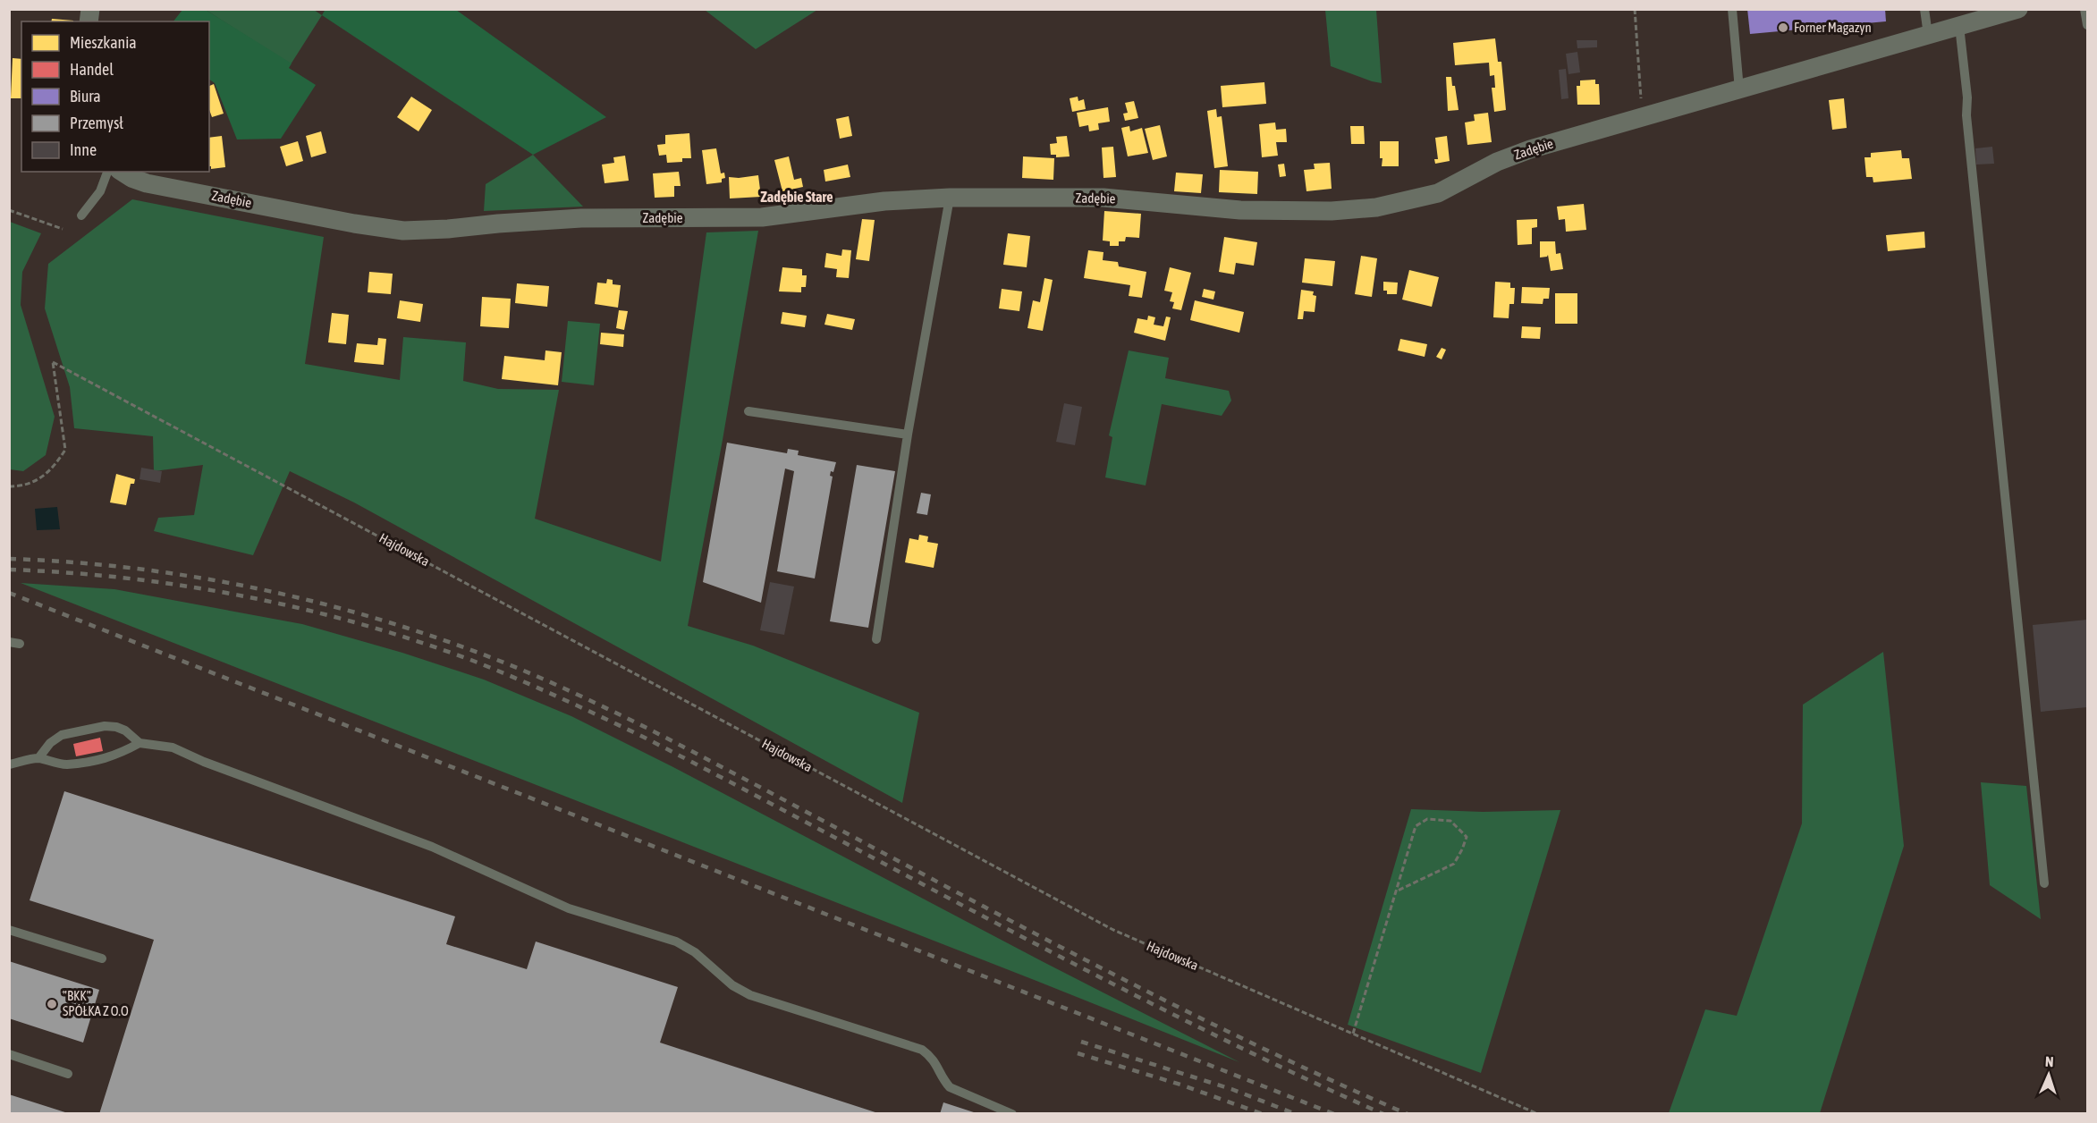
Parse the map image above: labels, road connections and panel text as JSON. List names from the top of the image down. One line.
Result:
{"streets":{"street":["Zadębie"],"path":["Hajdowska"]},"districts":["Zadębie Stare"],"places":["Forner Magazyn","\"BKK\" SPÓŁKA Z O.O"],"legend":["Mieszkania","Handel","Biura","Przemysł","Inne"],"north":"top"}
